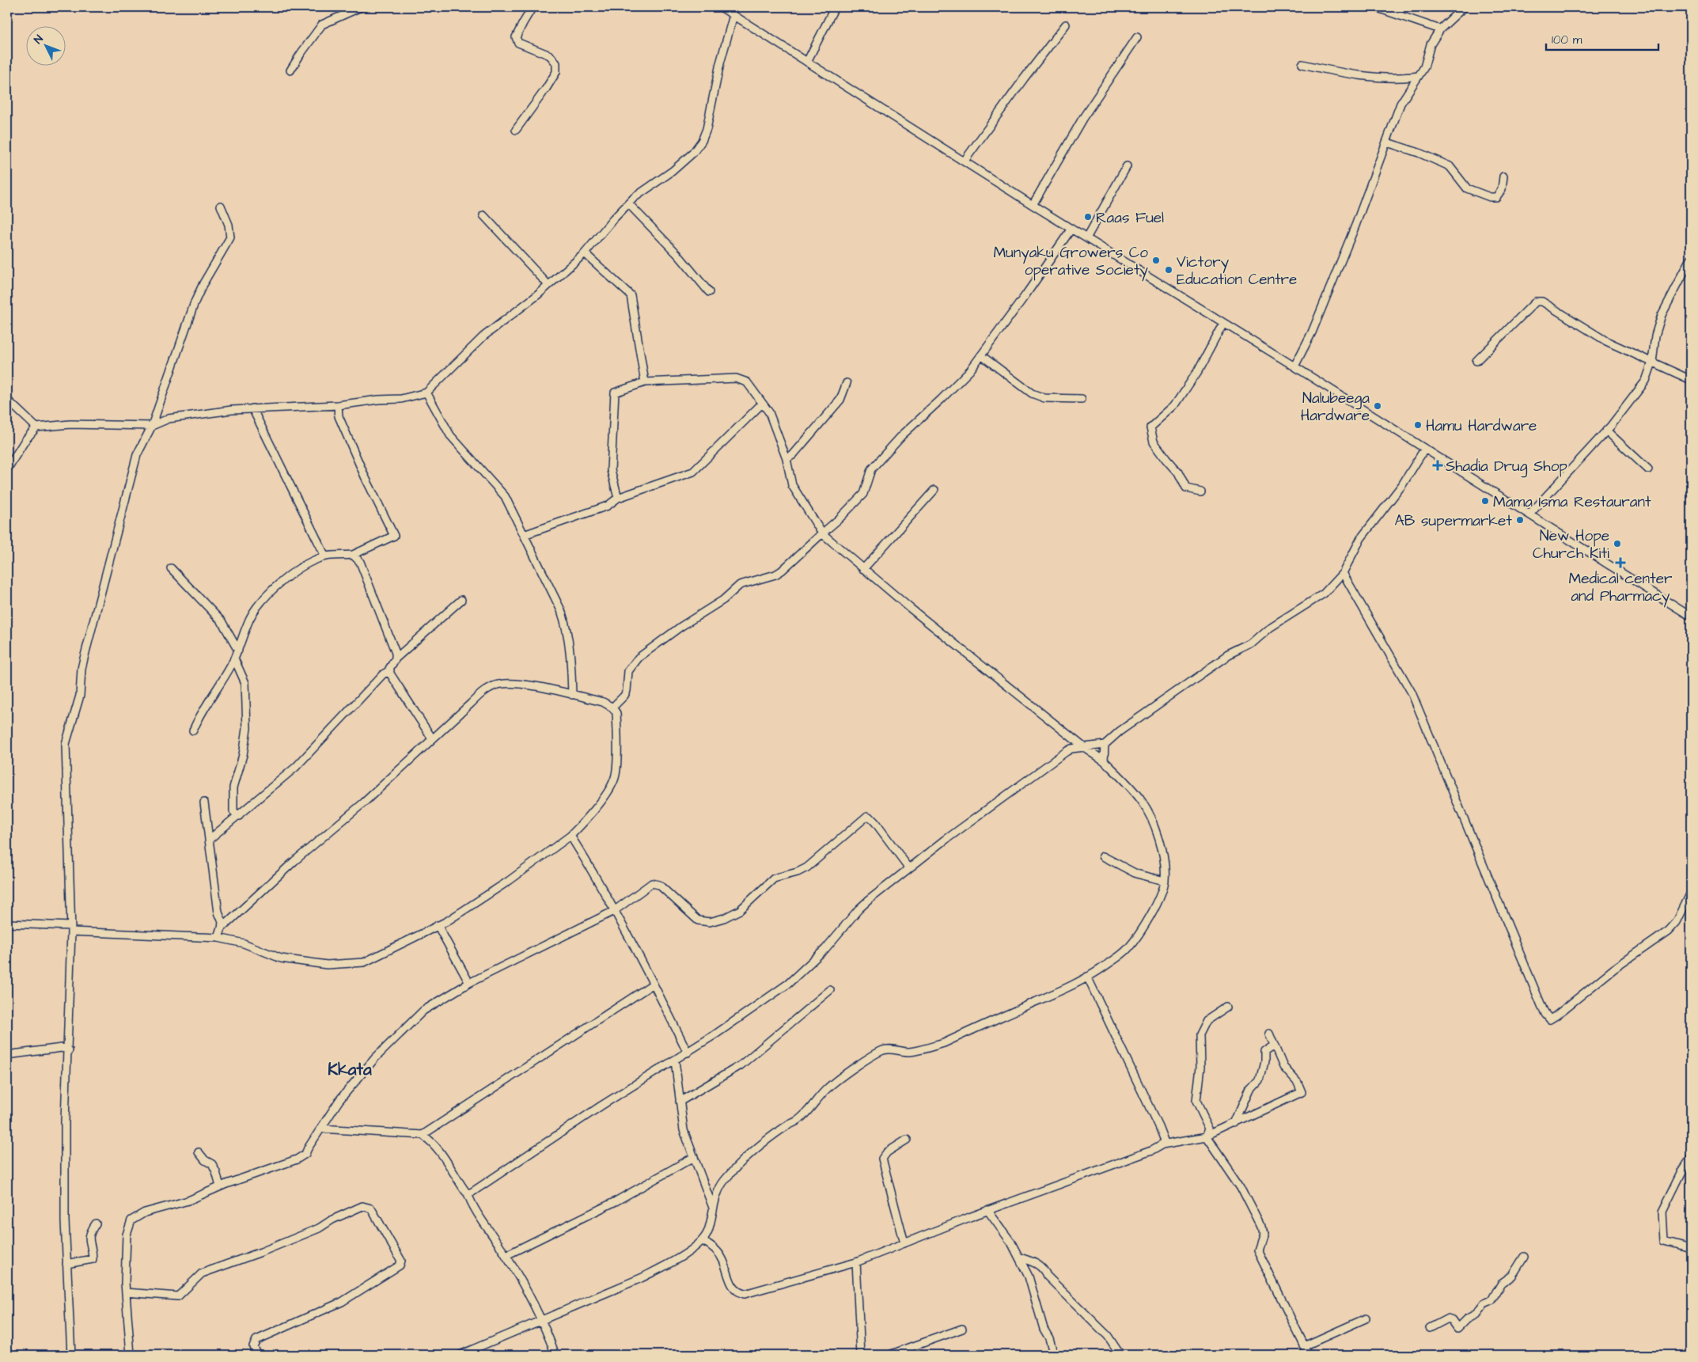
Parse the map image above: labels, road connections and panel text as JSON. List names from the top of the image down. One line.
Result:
{"districts":["Kkata"],"places":{"other":["Raas Fuel","Munyaku Growers Co operative Society","Victory Education Centre","Nalubeega Hardware","Hamu Hardware","Mama Isma Restaurant","AB supermarket","New Hope Church Kiti"],"health":["Shadia Drug Shop","Medical center and Pharmacy"]},"scale_bar":"100 m","north":"top left"}
